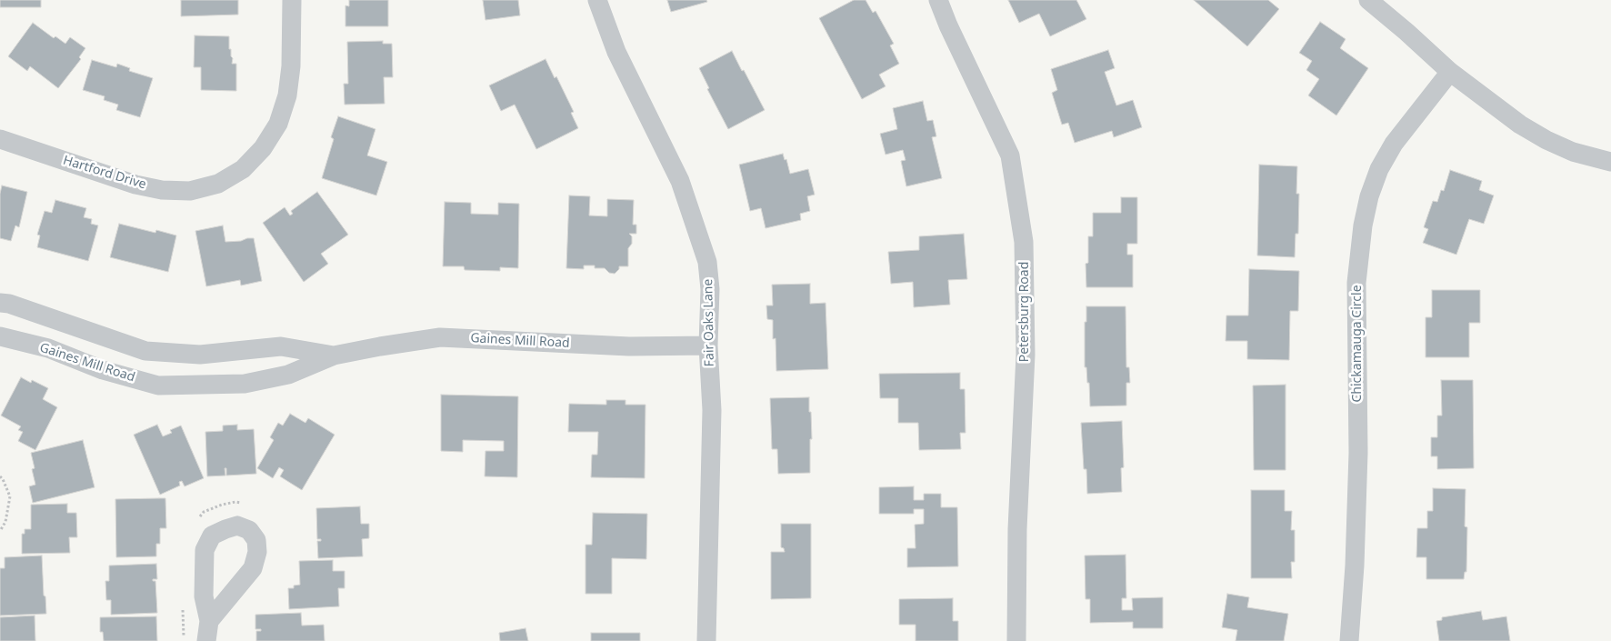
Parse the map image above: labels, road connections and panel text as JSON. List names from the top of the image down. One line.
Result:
{"streets":{"street":["Hartford Drive","Petersburg Road","Fair Oaks Lane","Gaines Mill Road","Chickamauga Circle"]},"crossings":[["Fair Oaks Lane","Gaines Mill Road"]]}
